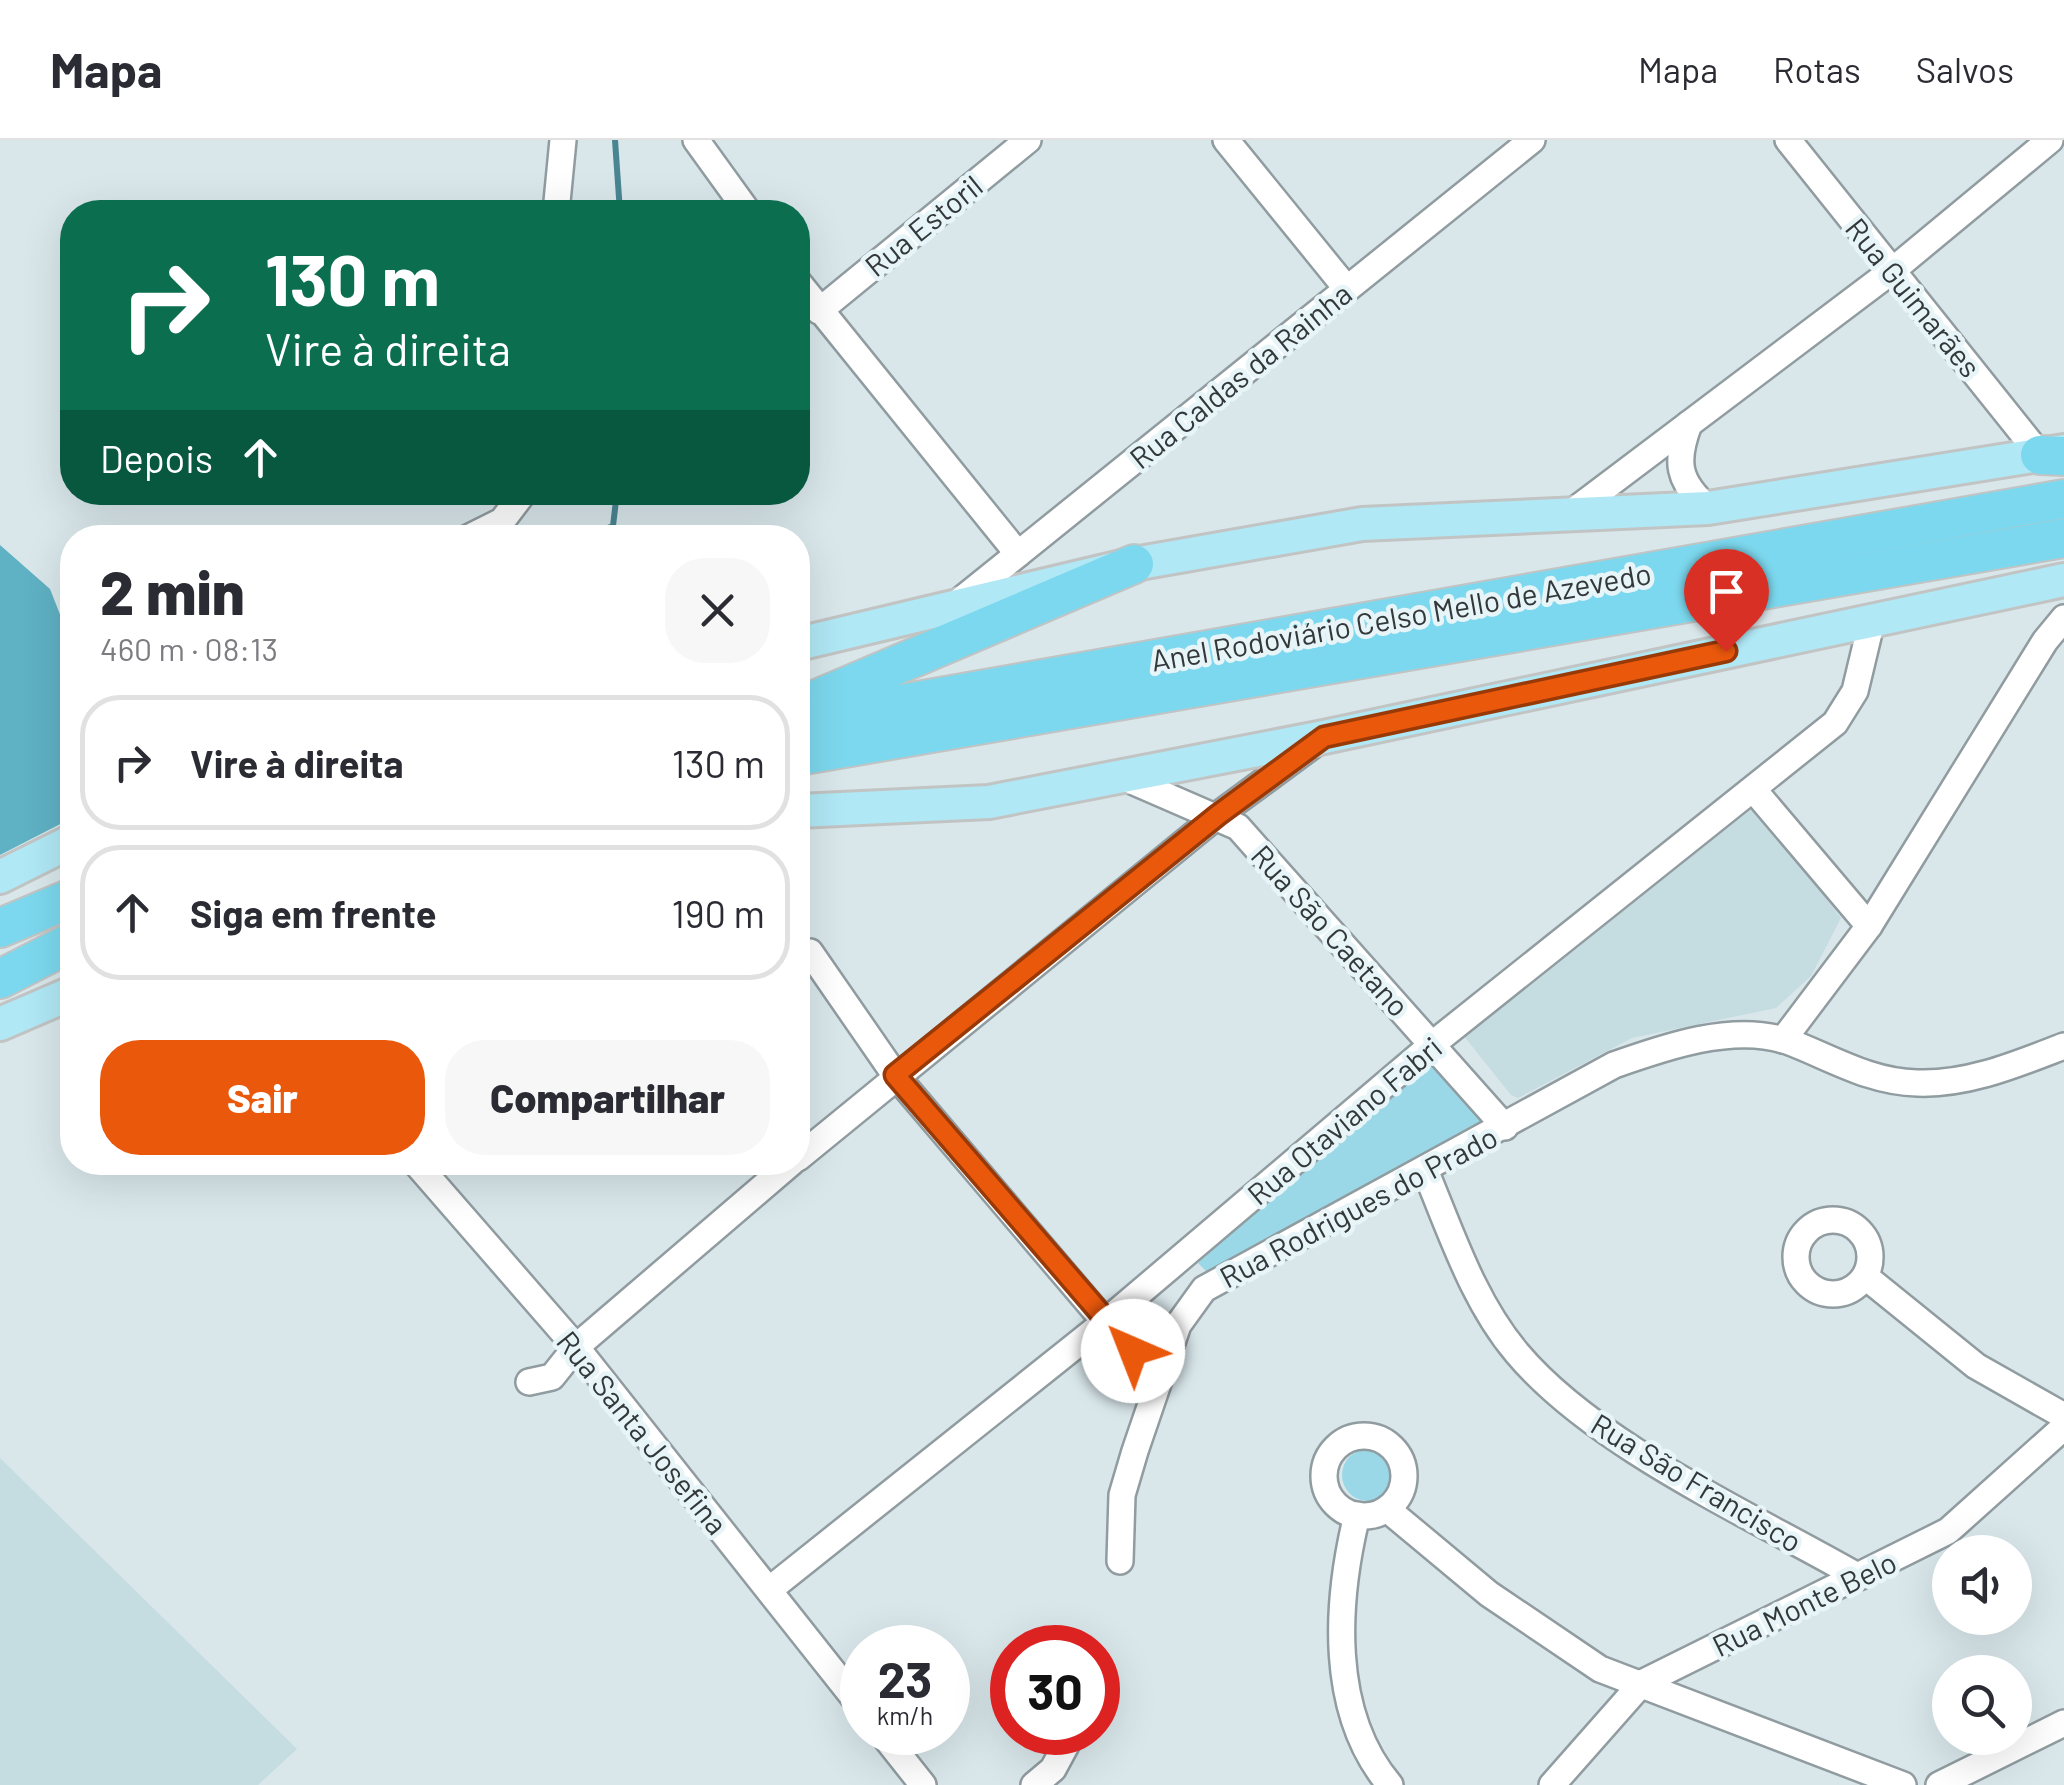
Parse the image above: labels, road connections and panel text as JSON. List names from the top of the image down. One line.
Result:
{"streets":{"highway":["Anel Rodoviário Celso Mello de Azevedo"],"street":["Rua Estoril","Rua Guimarães","Rua Caldas da Rainha","Rua São Caetano","Rua Otaviano Fabri","Rua Rodrigues do Prado","Rua Santa Josefina","Rua São Francisco","Rua Monte Belo"]},"crossings":[["Rua Guimarães","Anel Rodoviário Celso Mello de Azevedo"],["Rua Caldas da Rainha","Anel Rodoviário Celso Mello de Azevedo"],["Rua São Caetano","Rua Otaviano Fabri"],["Rua São Caetano","Rua Rodrigues do Prado"],["Rua Otaviano Fabri","Rua Santa Josefina"],["Rua Rodrigues do Prado","Rua São Francisco"],["Rua São Francisco","Rua Monte Belo"]],"page":{"header":"Mapa","nav":["Mapa","Rotas","Salvos"],"turn":["130 m","Vire à direita"],"then":"Depois","heading":["2 min","460 m · 08:13"],"list":[{"name":"Vire à direita","value":"130 m"},{"name":"Siga em frente","value":"190 m"}],"buttons":["Sair","Compartilhar"],"speed":"23 km/h","limit":"30"}}
